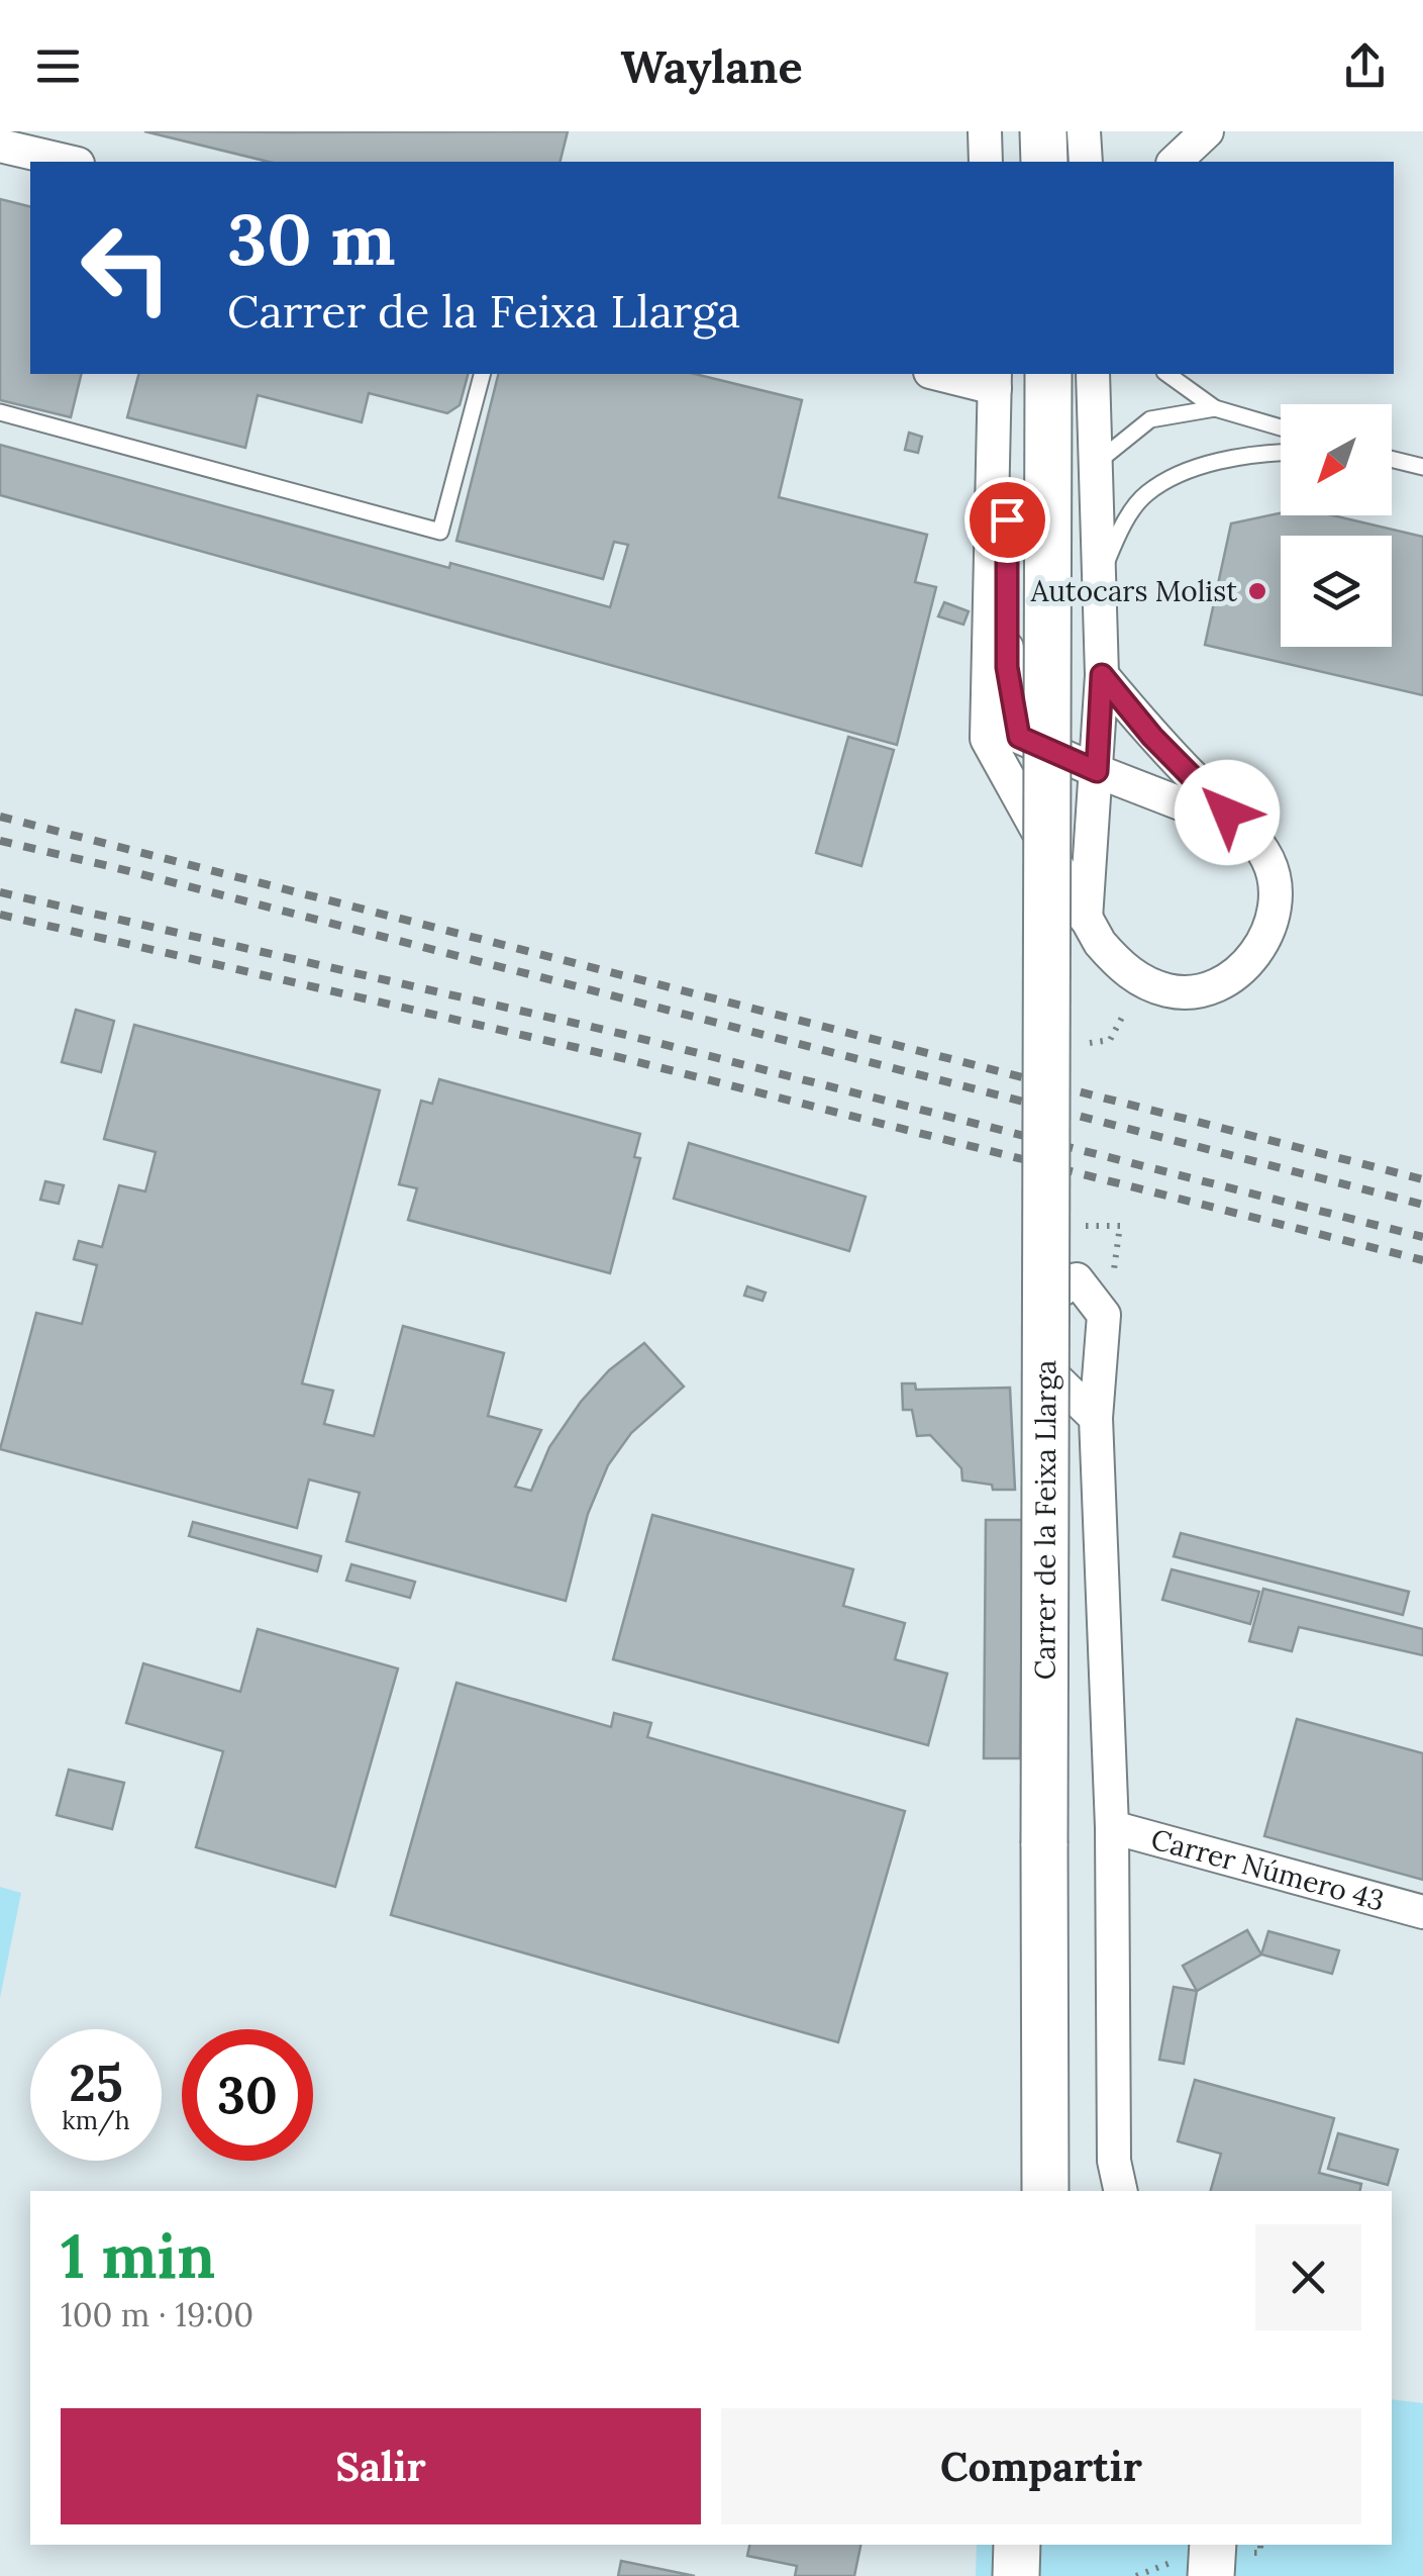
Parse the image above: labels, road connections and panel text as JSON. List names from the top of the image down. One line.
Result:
{"streets":{"main road":["Carrer de la Feixa Llarga"],"street":["Carrer Número 43"]},"crossings":[["Carrer de la Feixa Llarga","Carrer Número 43"]],"places":["Autocars Molist"],"north":"bottom left","page":{"header":"Waylane","turn":["30 m","Carrer de la Feixa Llarga"],"speed":"25 km/h","limit":"30","heading":["1 min","100 m · 19:00"],"buttons":["Salir","Compartir"]}}
